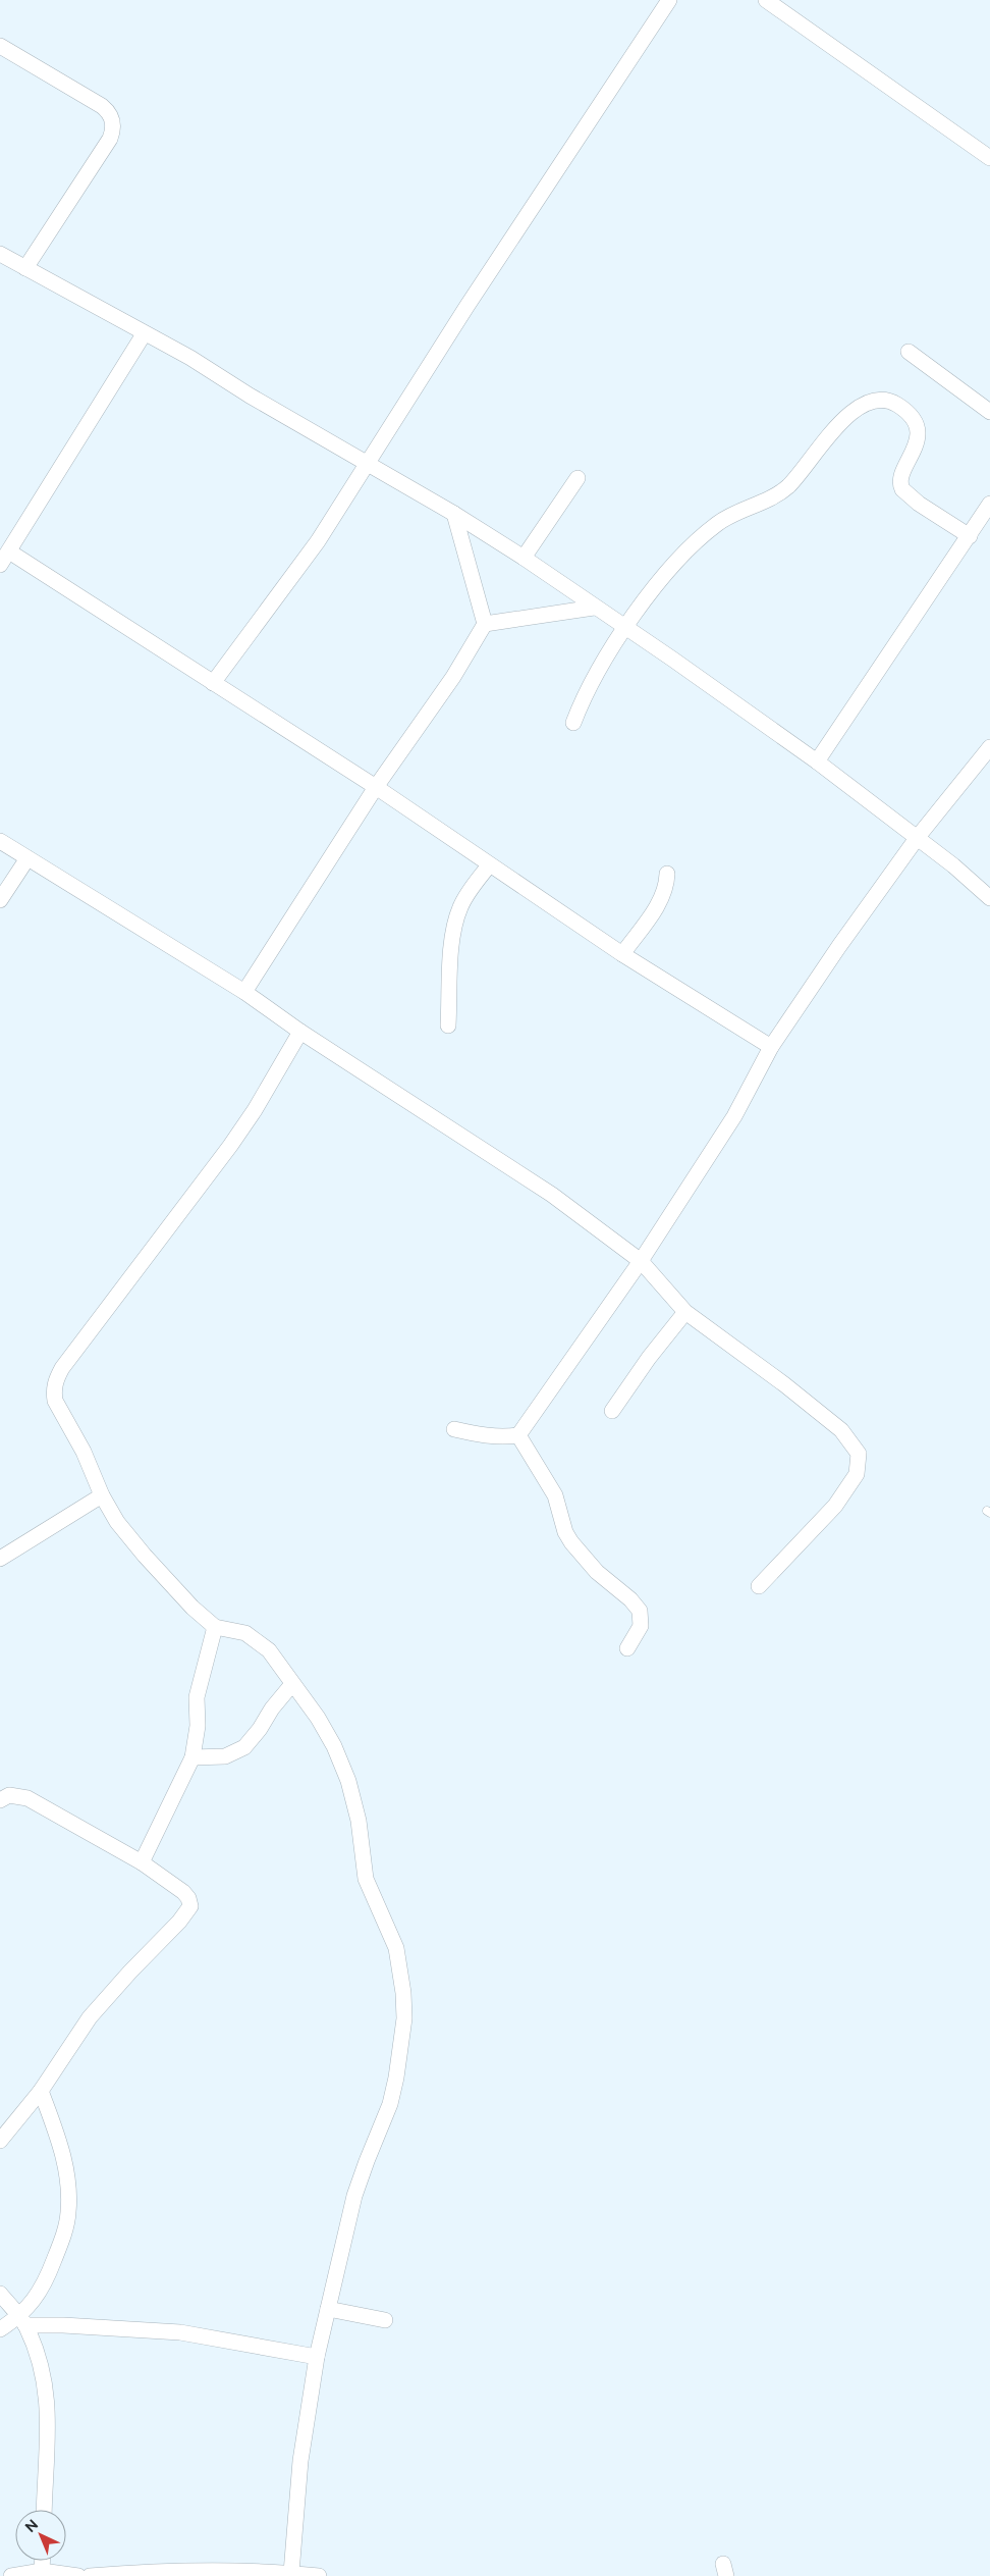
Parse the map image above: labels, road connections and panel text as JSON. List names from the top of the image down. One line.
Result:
{"north":"top left"}
